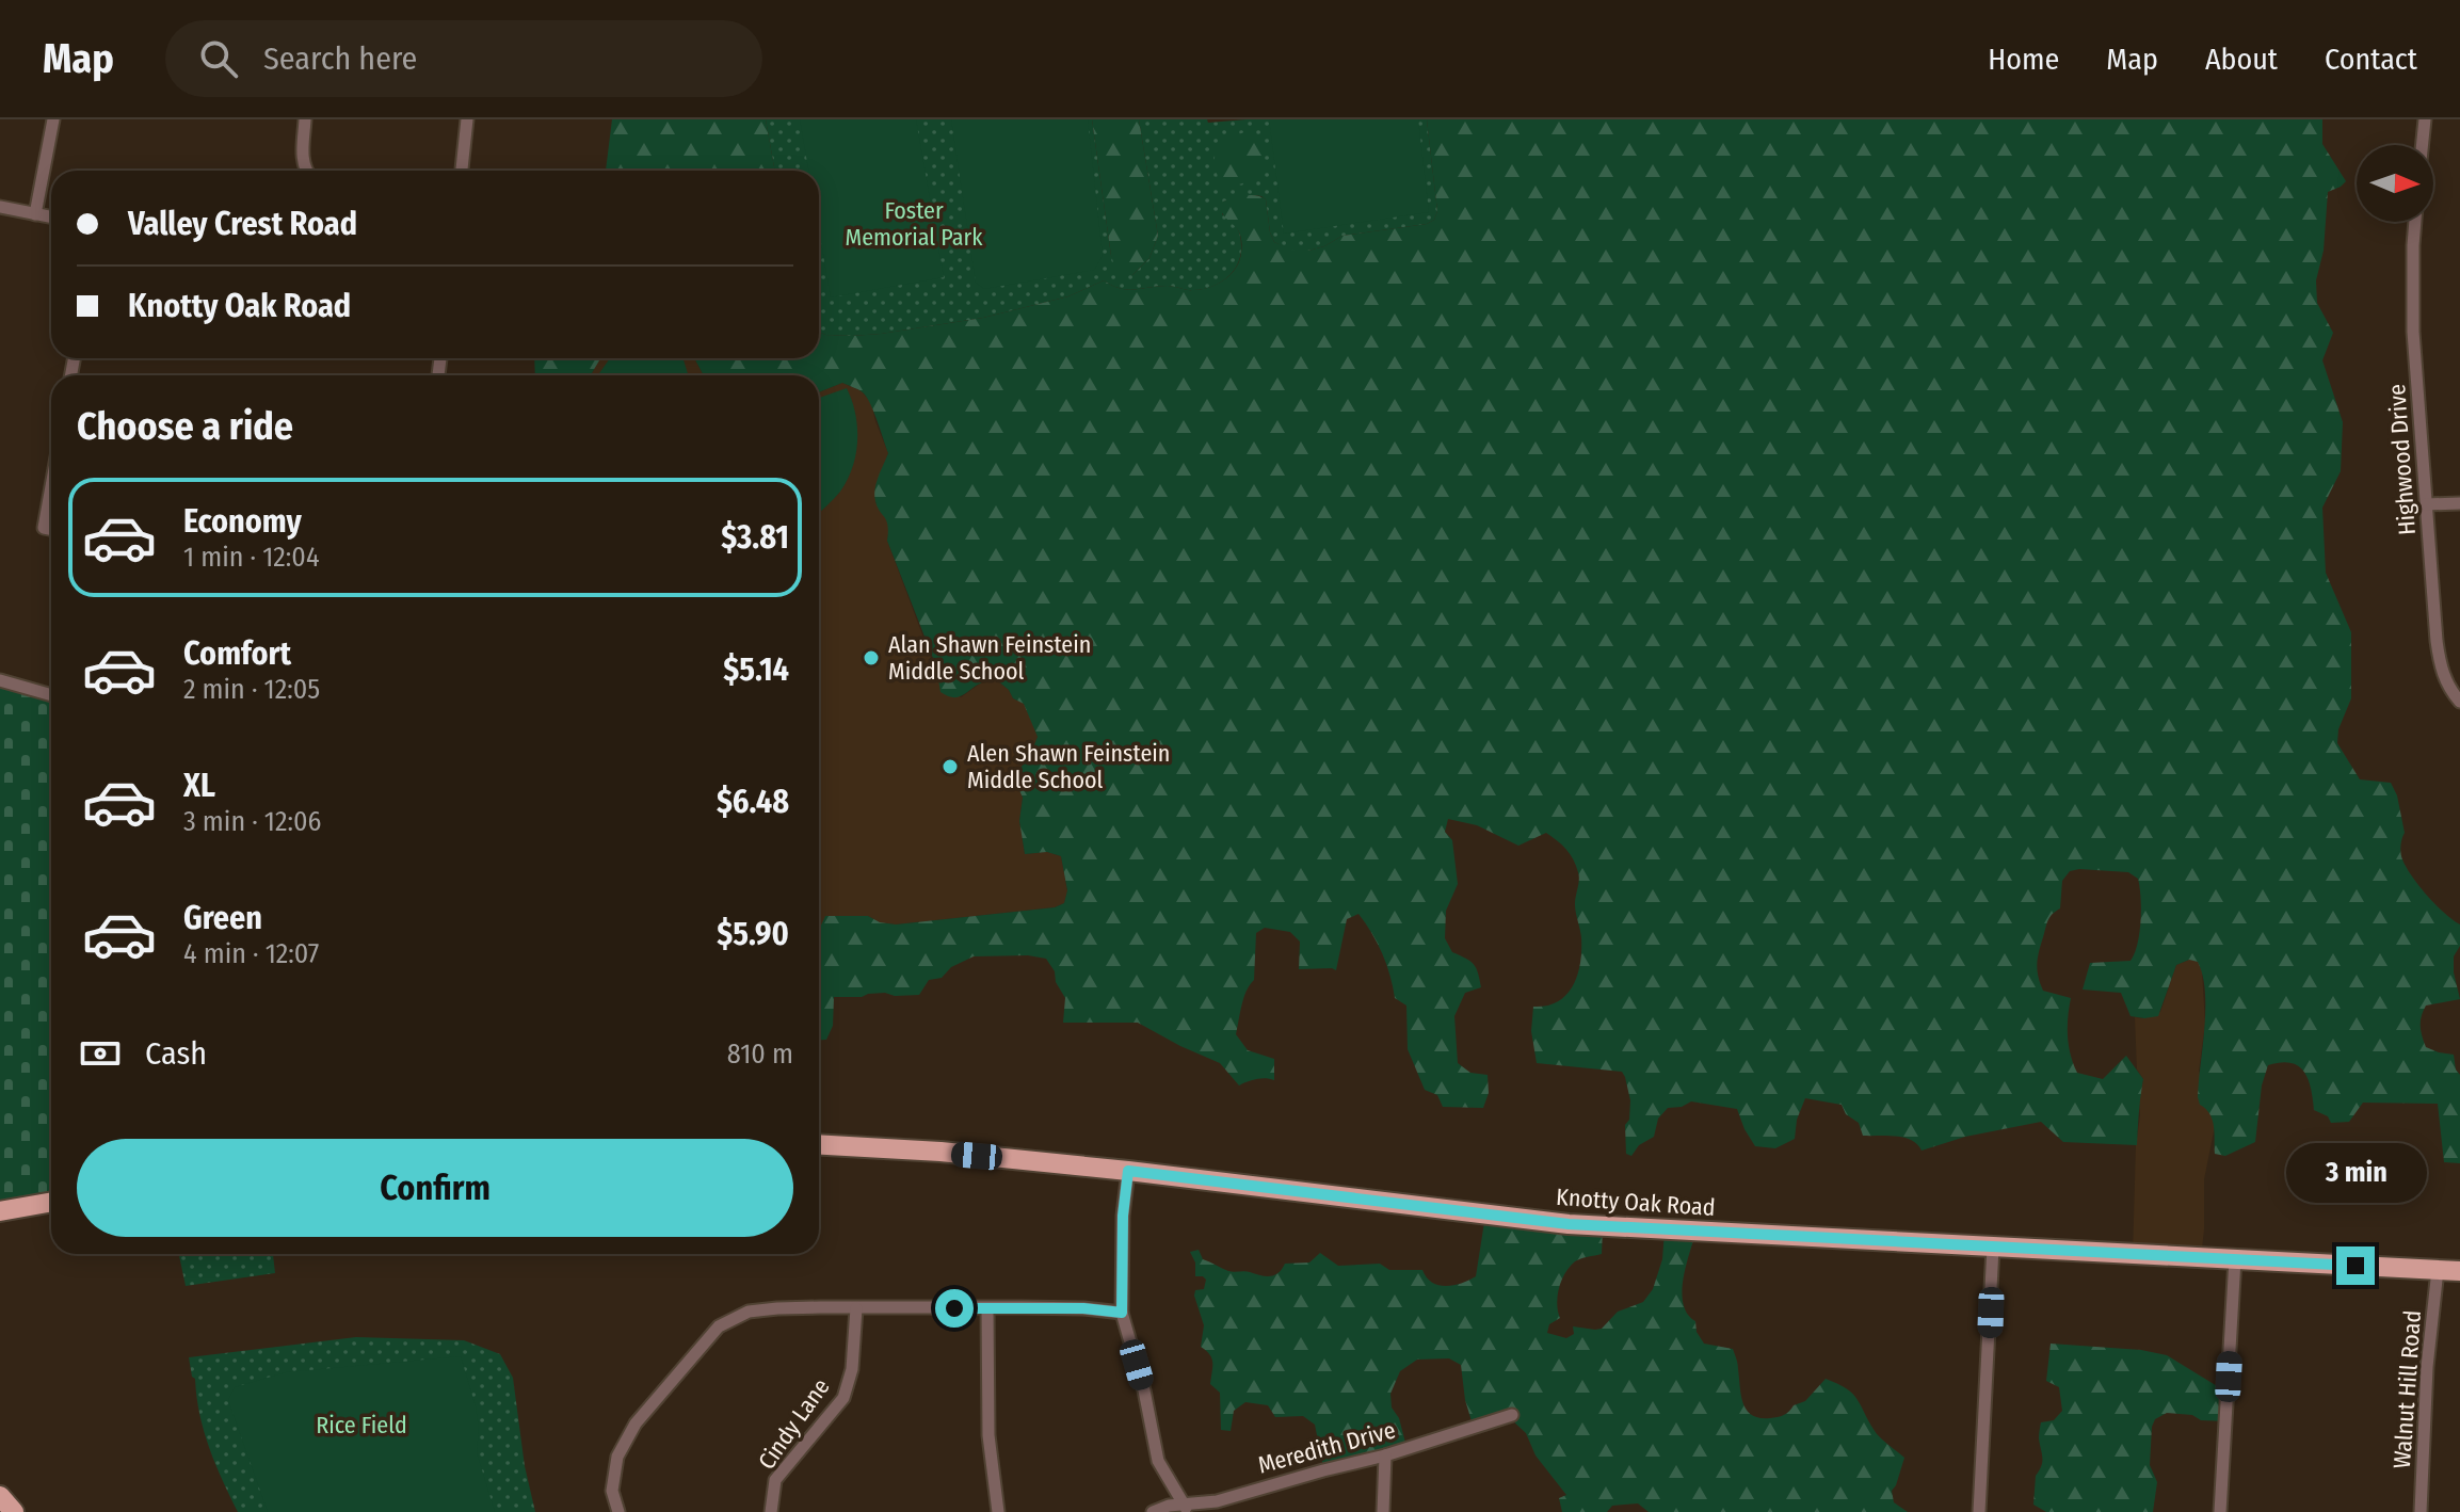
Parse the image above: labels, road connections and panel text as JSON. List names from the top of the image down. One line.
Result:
{"streets":{"main road":["Knotty Oak Road"],"street":["Highwood Drive","Walnut Hill Road","Cindy Lane","Meredith Drive"]},"crossings":[["Knotty Oak Road","Walnut Hill Road"]],"parks":["Foster Memorial Park","Rice Field"],"places":["Alan Shawn Feinstein Middle School","Alen Shawn Feinstein Middle School"],"north":"right","page":{"header":"Map","search":"Search here","nav":["Home","Map","About","Contact"],"banner":["Valley Crest Road","Knotty Oak Road"],"heading":"Choose a ride","list":[{"name":"Economy","note":"1 min · 12:04","value":"$3.81"},{"name":"Comfort","note":"2 min · 12:05","value":"$5.14"},{"name":"XL","note":"3 min · 12:06","value":"$6.48"},{"name":"Green","note":"4 min · 12:07","value":"$5.90"}],"pay":["Cash","810 m"],"buttons":"Confirm","bubble":"3 min"}}
